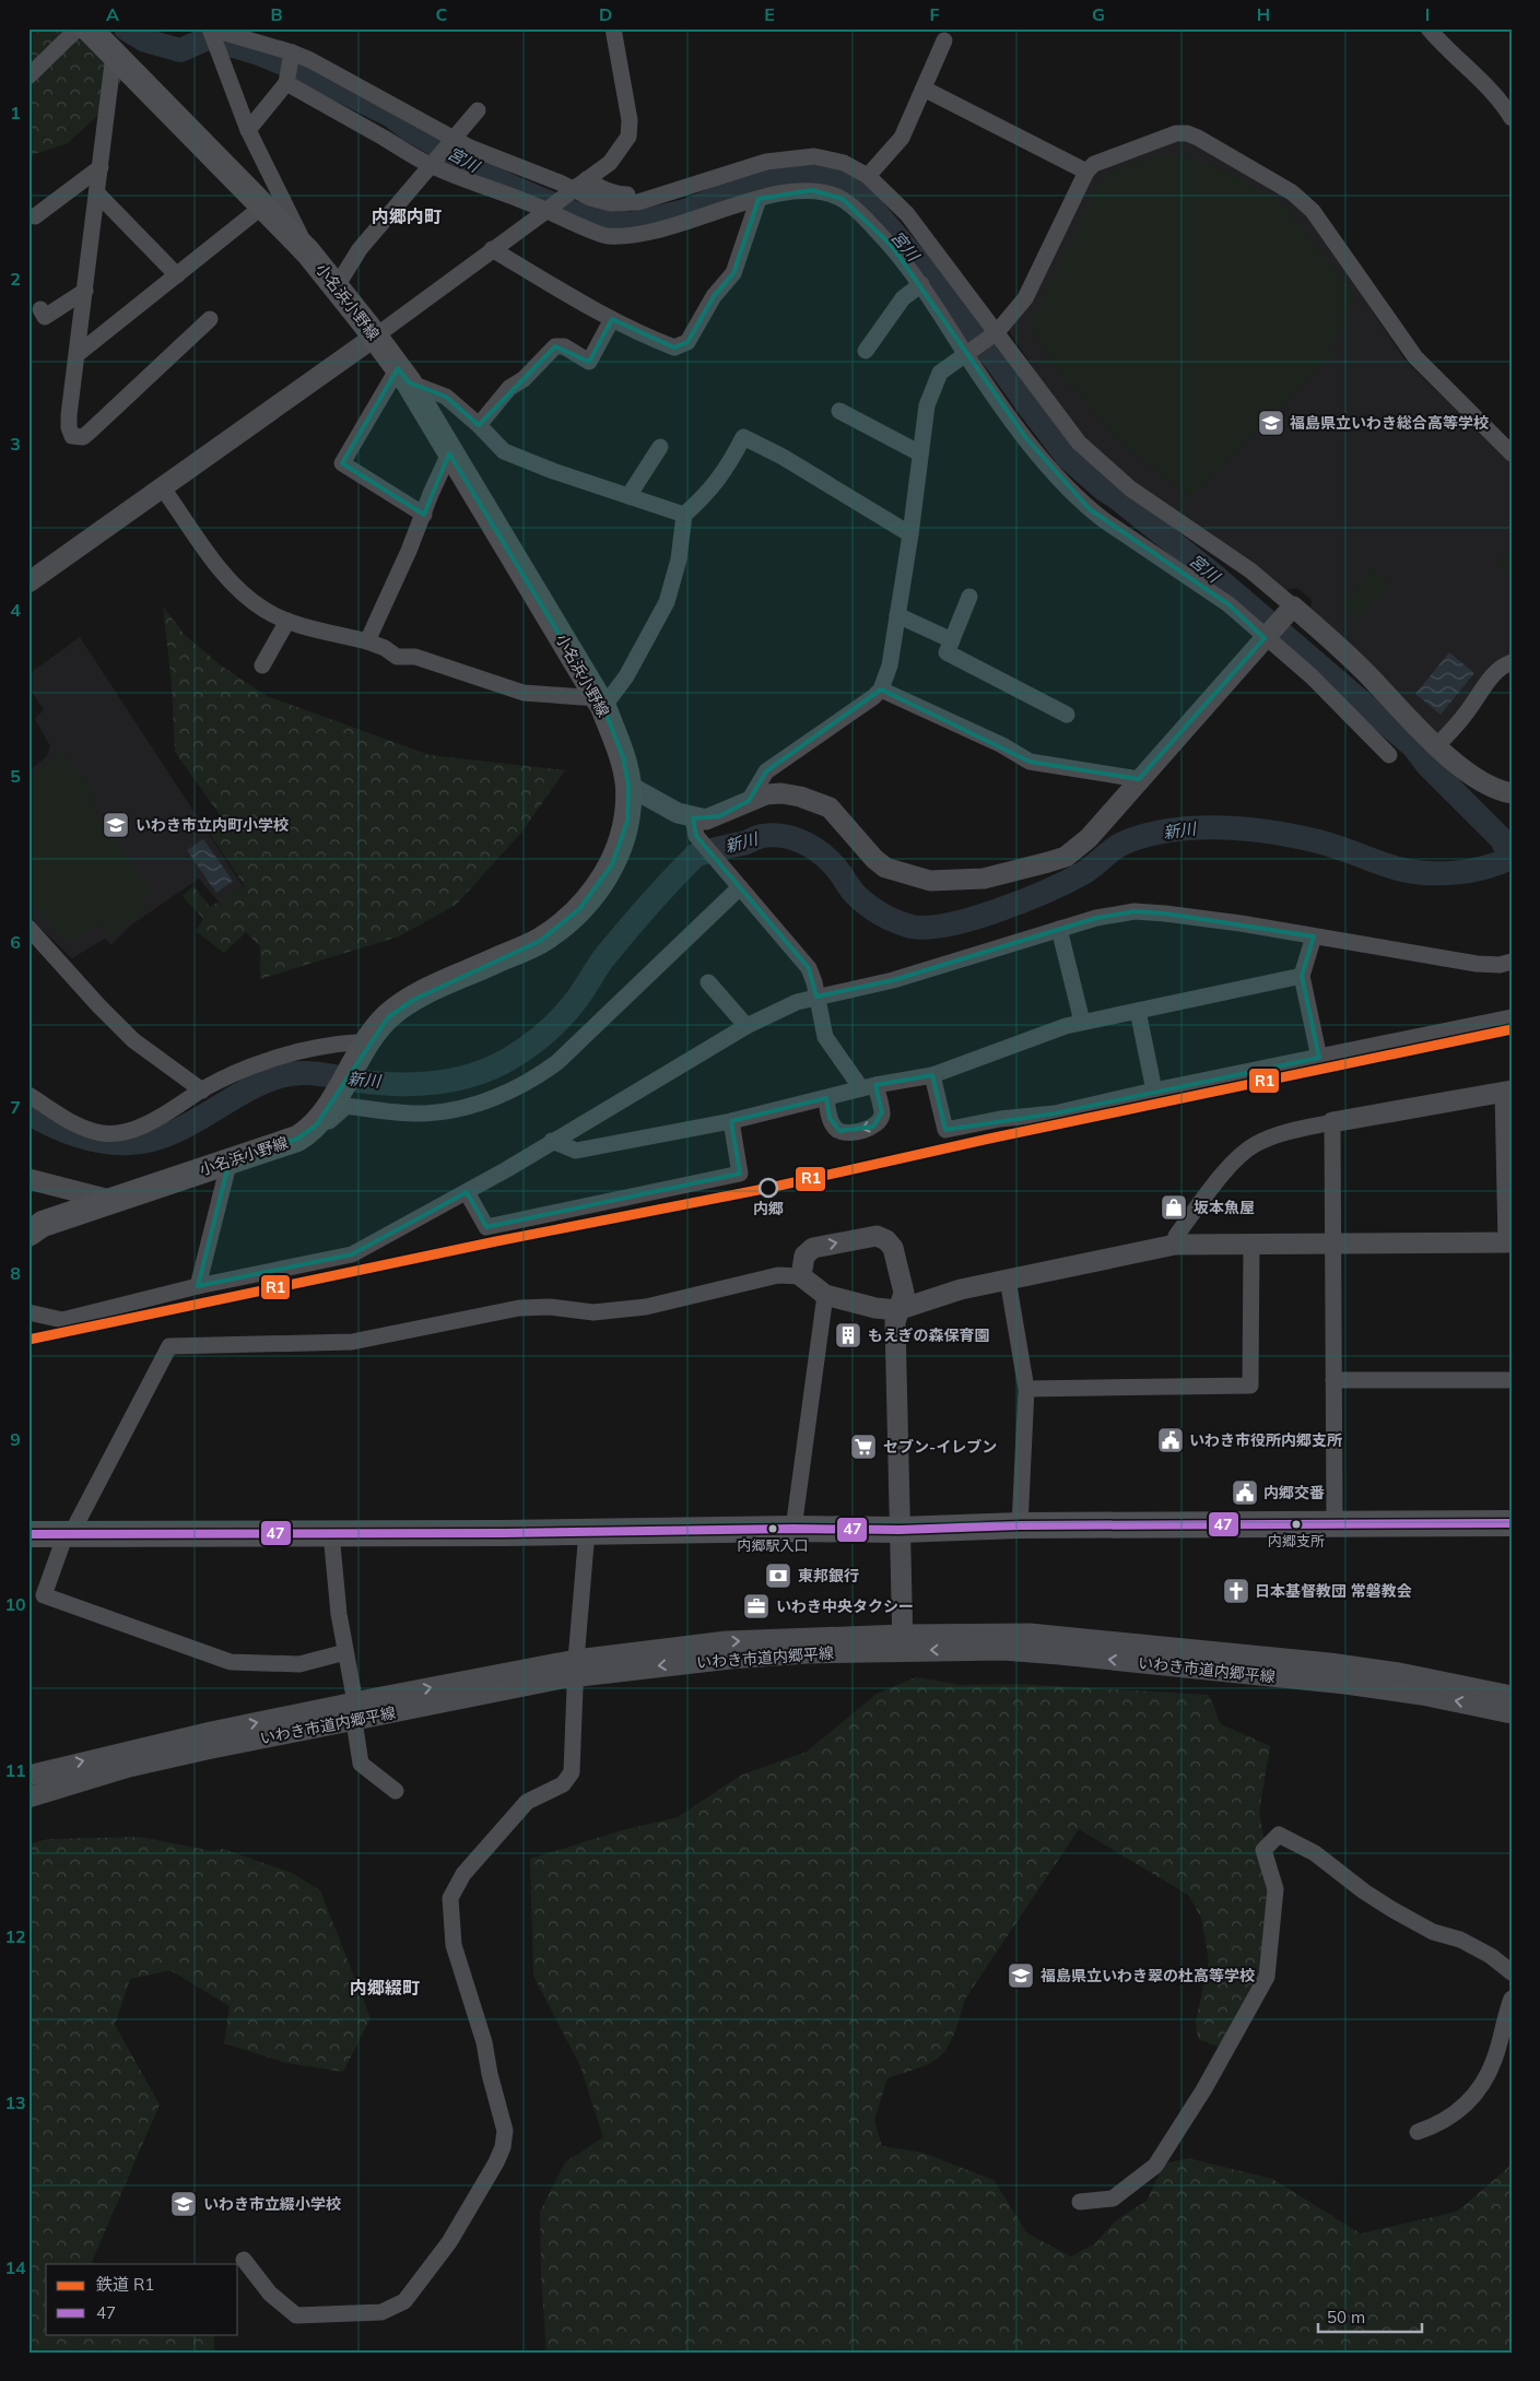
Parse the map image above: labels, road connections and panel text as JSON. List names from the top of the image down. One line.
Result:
{"streets":{"main road":["小名浜小野線"],"street":["いわき市道内郷平線"]},"districts":["内郷内町","内郷綴町"],"water":["宮川","新川"],"places":{"school or university":["福島県立いわき総合高等学校","いわき市立内町小学校","福島県立いわき翠の杜高等学校","いわき市立綴小学校"],"other":["内郷","内郷支所","内郷駅入口"],"shop":["坂本魚屋"],"building":["もえぎの森保育園"],"public building":["いわき市役所内郷支所","内郷交番"],"supermarket":["セブン-イレブン"],"bank":["東邦銀行"],"church":["日本基督教団 常磐教会"],"office":["いわき中央タクシー"]},"lines":["rail line R1","transit line 47"],"legend":["鉄道 R1","47"],"scale_bar":"50 m","grid":{"columns":["A","B","C","D","E","F","G","H","I"],"rows":["1","2","3","4","5","6","7","8","9","10","11","12","13","14"]}}
